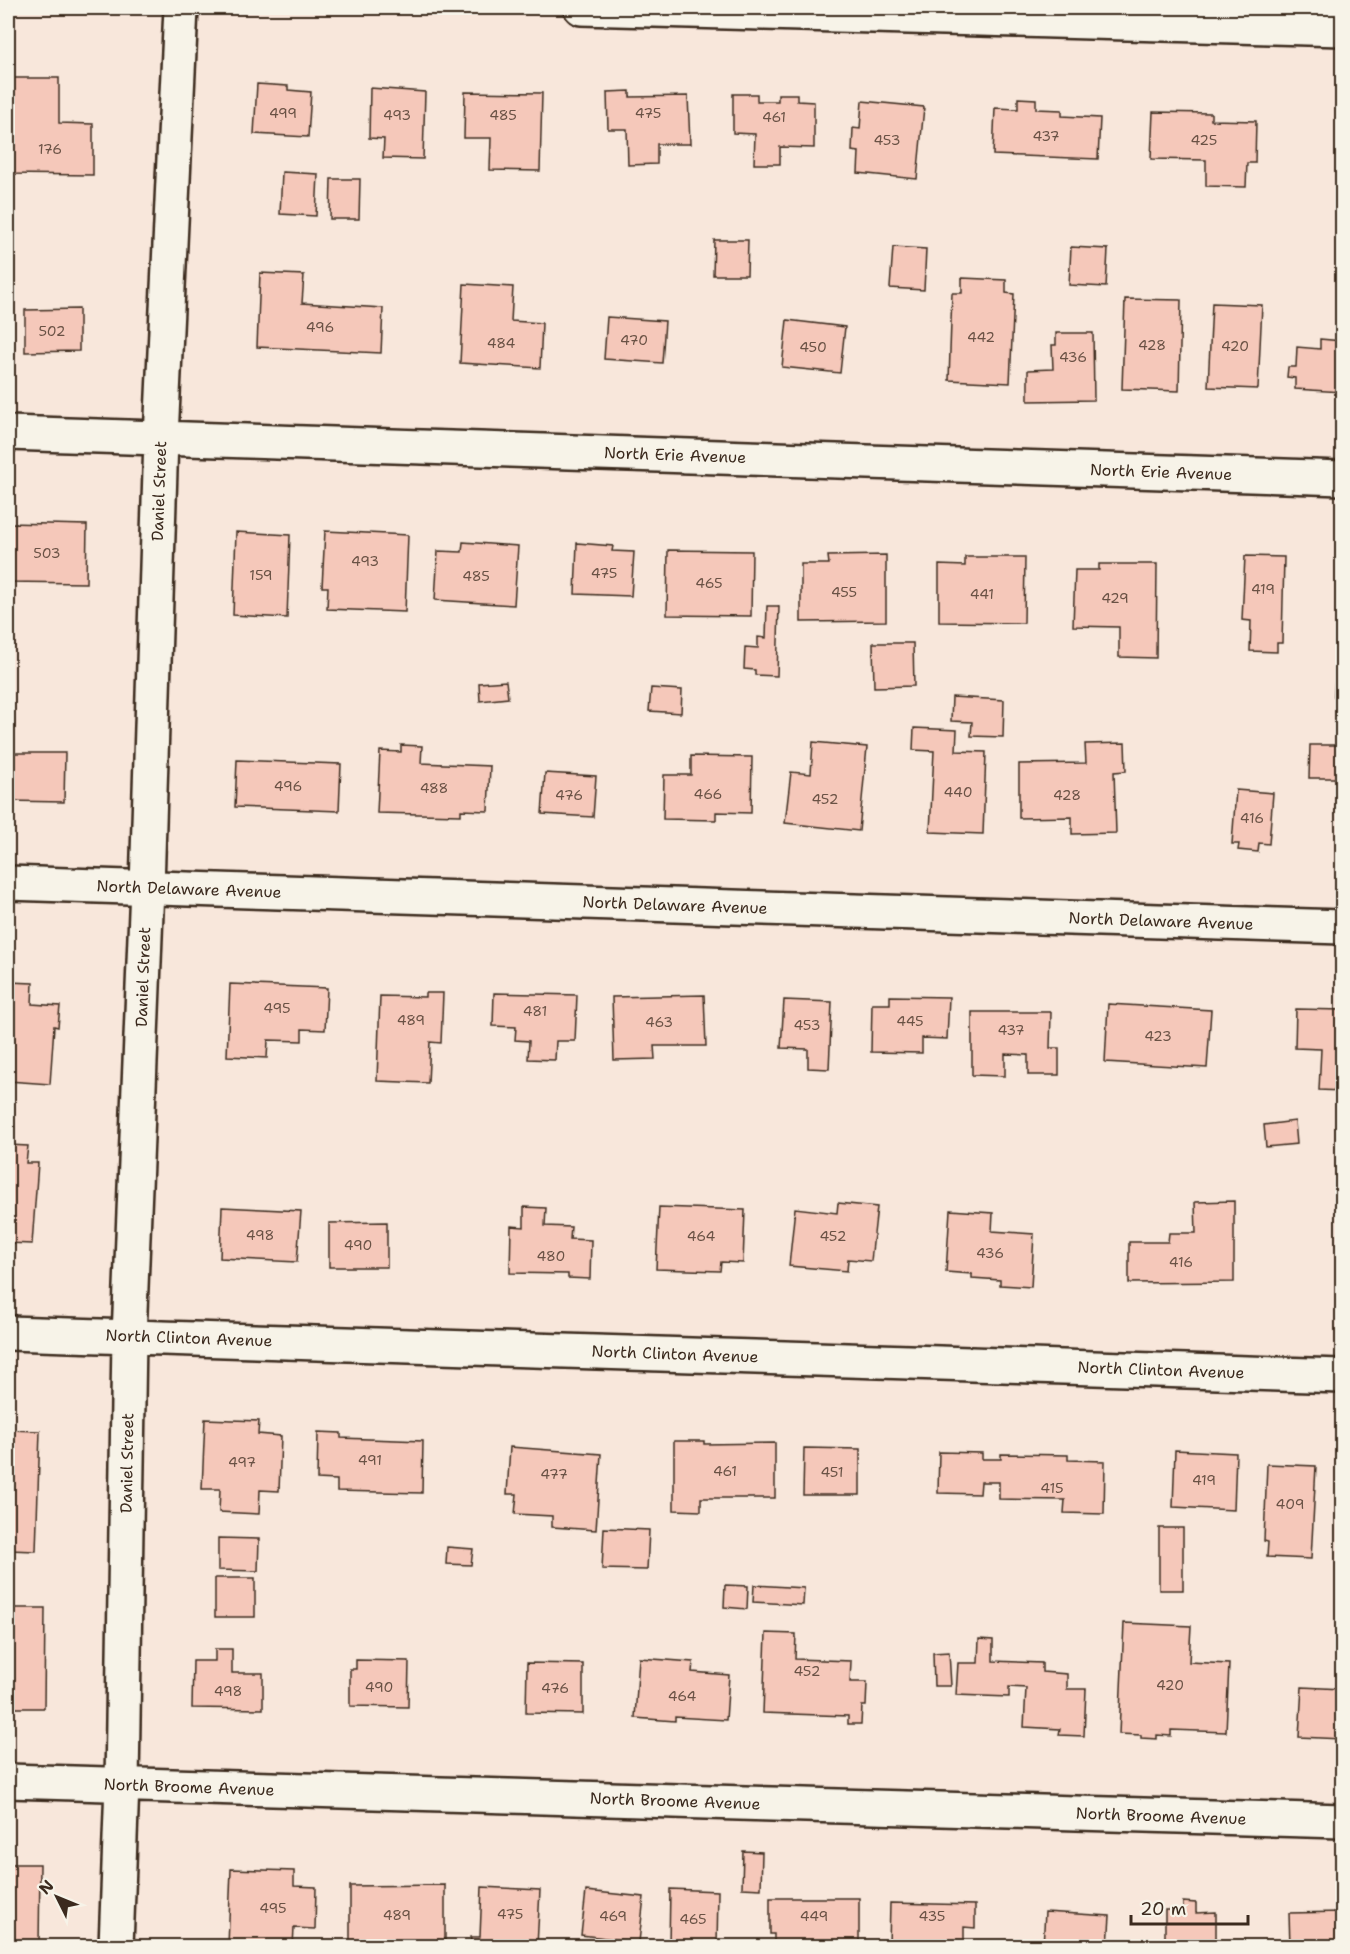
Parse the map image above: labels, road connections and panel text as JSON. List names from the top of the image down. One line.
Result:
{"streets":{"street":["North Erie Avenue","Daniel Street","North Delaware Avenue","North Clinton Avenue","North Broome Avenue"]},"crossings":[["North Erie Avenue","Daniel Street"],["Daniel Street","North Delaware Avenue"],["Daniel Street","North Clinton Avenue"],["Daniel Street","North Broome Avenue"]],"house_numbers":["499","475","493","485","461","437","453","425","176","496","502","442","470","484","428","420","450","436","503","493","475","159","485","465","419","455","441","429","496","488","440","466","476","428","452","416","495","481","489","445","463","453","437","423","498","464","452","490","436","480","416","491","497","461","451","477","419","415","409","452","420","490","476","498","464","495","475","489","469","449","435","465"],"scale_bar":"20 m","north":"top left"}
